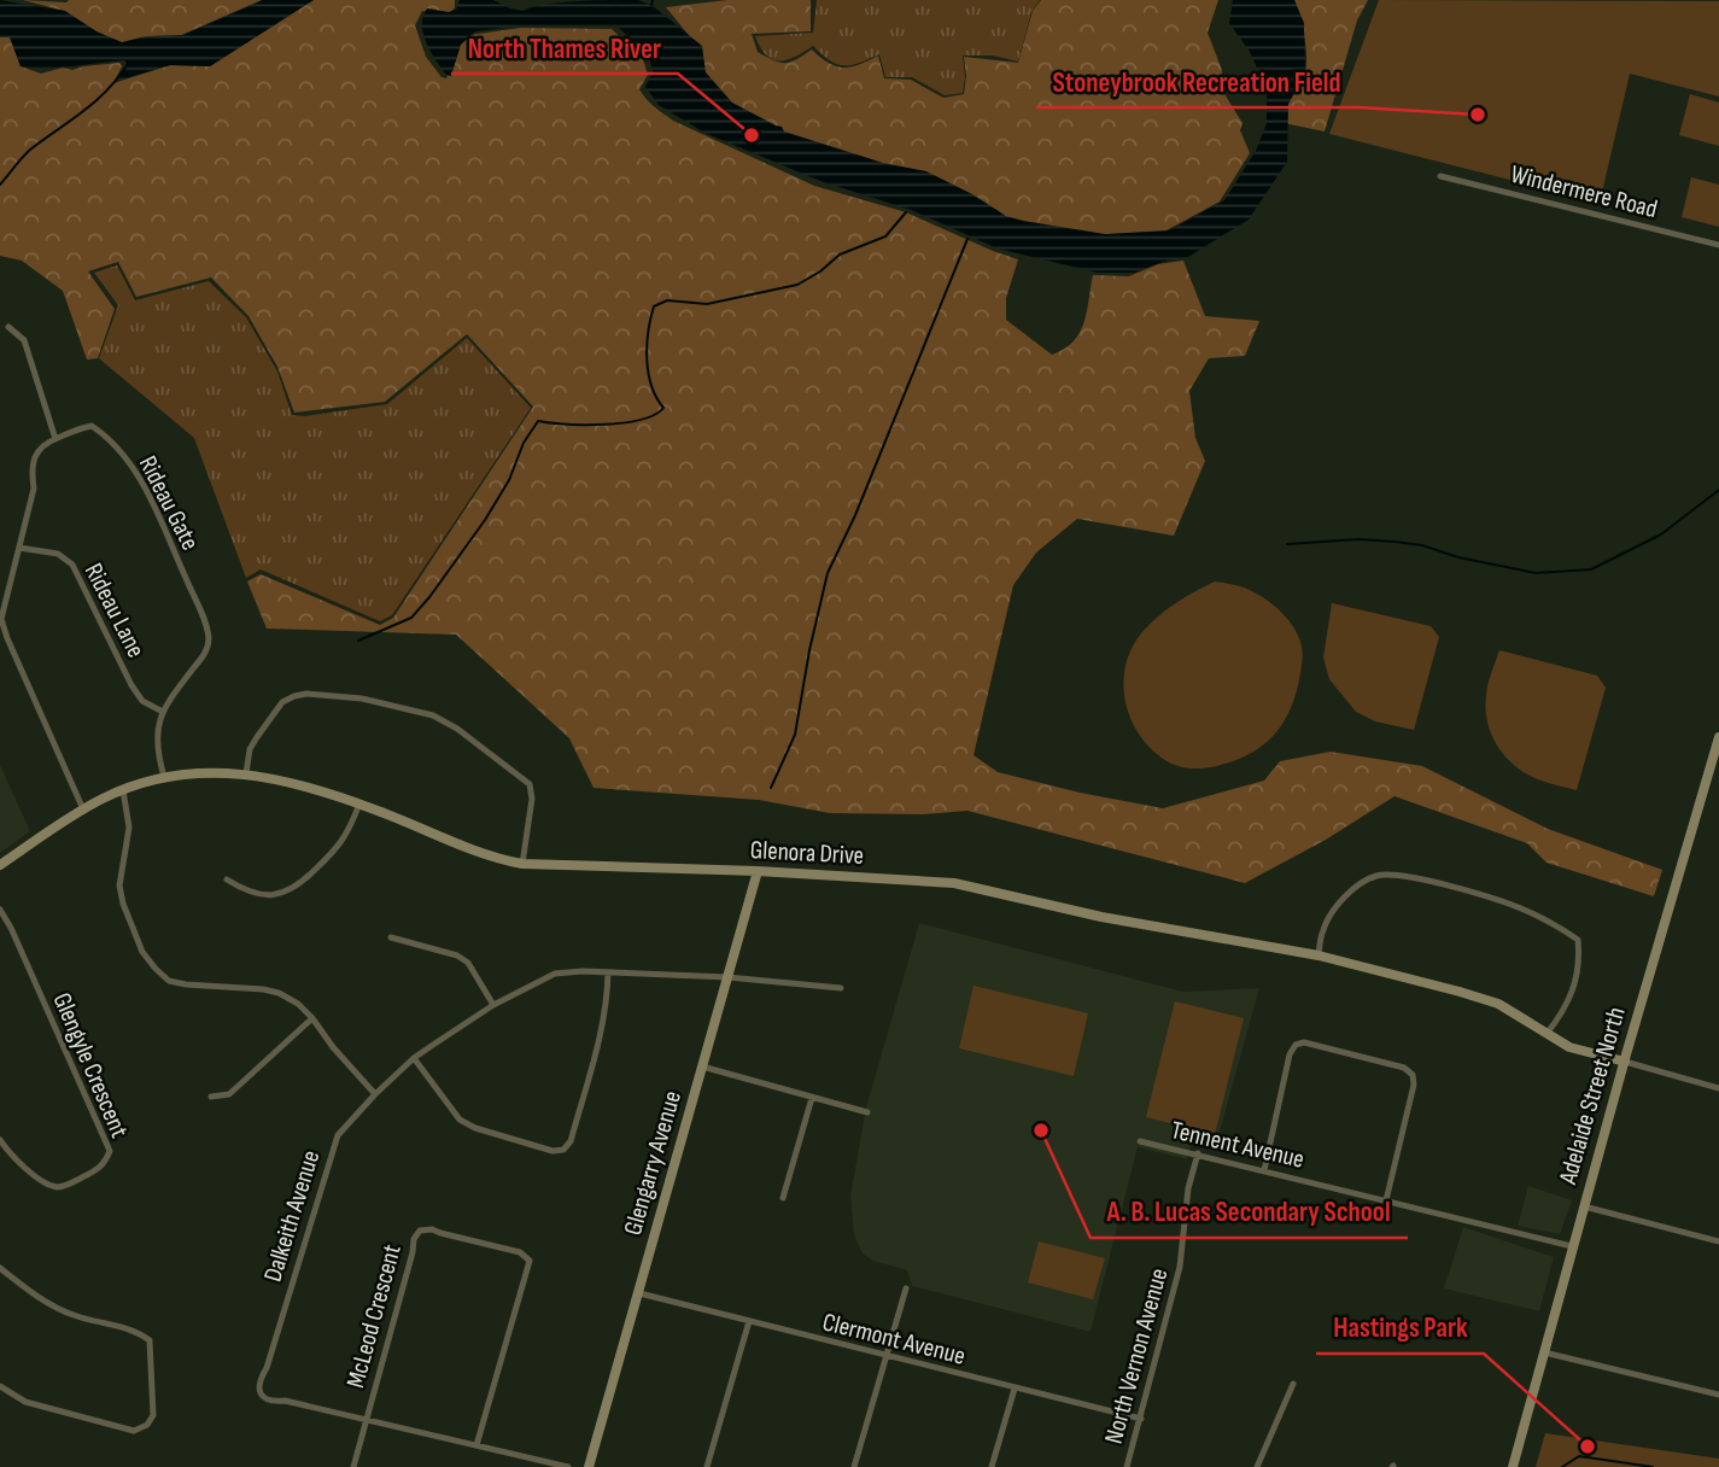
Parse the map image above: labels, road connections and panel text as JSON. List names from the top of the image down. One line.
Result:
{"streets":{"street":["Windermere Road","Rideau Gate","Rideau Lane","Glenora Drive","Glengyle Crescent","Adelaide Street North","Tennent Avenue","Glengarry Avenue","Dalkeith Avenue","McLeod Crescent","Clermont Avenue","North Vernon Avenue"]},"crossings":[["Rideau Gate","Rideau Lane"],["Rideau Gate","Glenora Drive"],["Glenora Drive","Adelaide Street North"],["Glenora Drive","Glengarry Avenue"],["Adelaide Street North","Tennent Avenue"],["Tennent Avenue","North Vernon Avenue"],["Glengarry Avenue","Dalkeith Avenue"],["Glengarry Avenue","Clermont Avenue"],["Dalkeith Avenue","McLeod Crescent"],["Clermont Avenue","North Vernon Avenue"]],"places":["Stoneybrook Recreation Field","North Thames River","A. B. Lucas Secondary School","Hastings Park"]}
